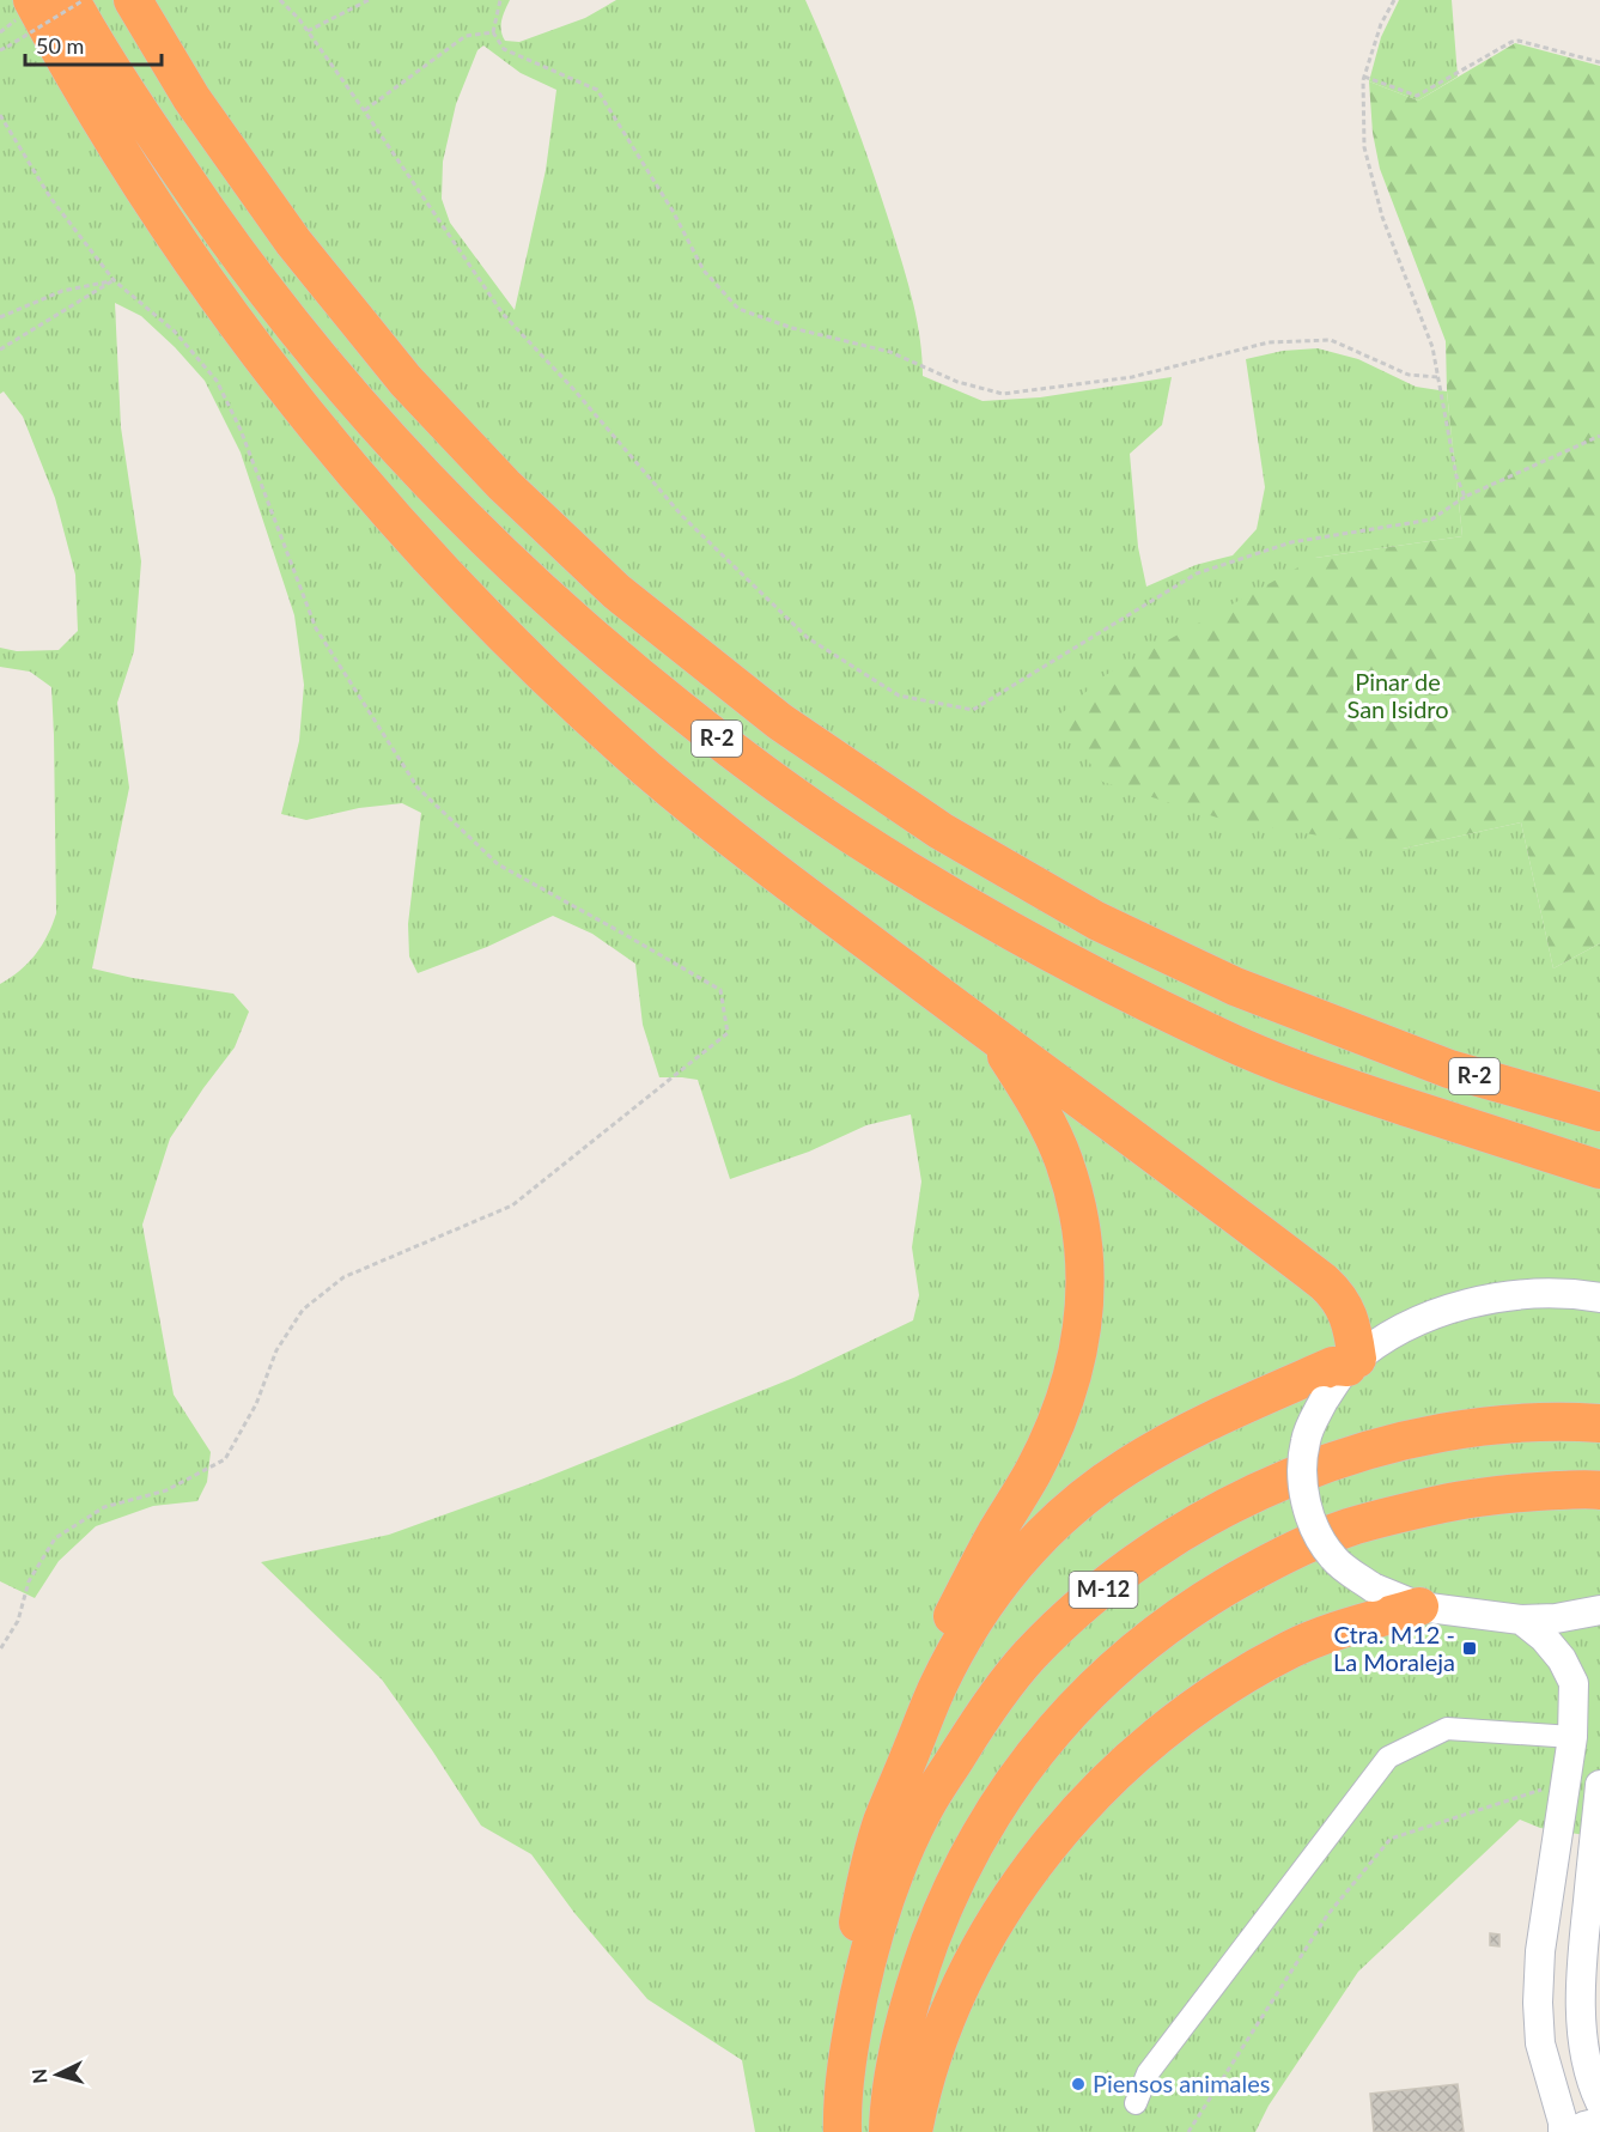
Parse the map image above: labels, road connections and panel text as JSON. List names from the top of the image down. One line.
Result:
{"streets":{"highway":["R-2","M-12"]},"parks":["Pinar de San Isidro"],"places":{"transit":["Ctra. M12 - La Moraleja"],"other":["Piensos animales"]},"scale_bar":"50 m","north":"left"}
